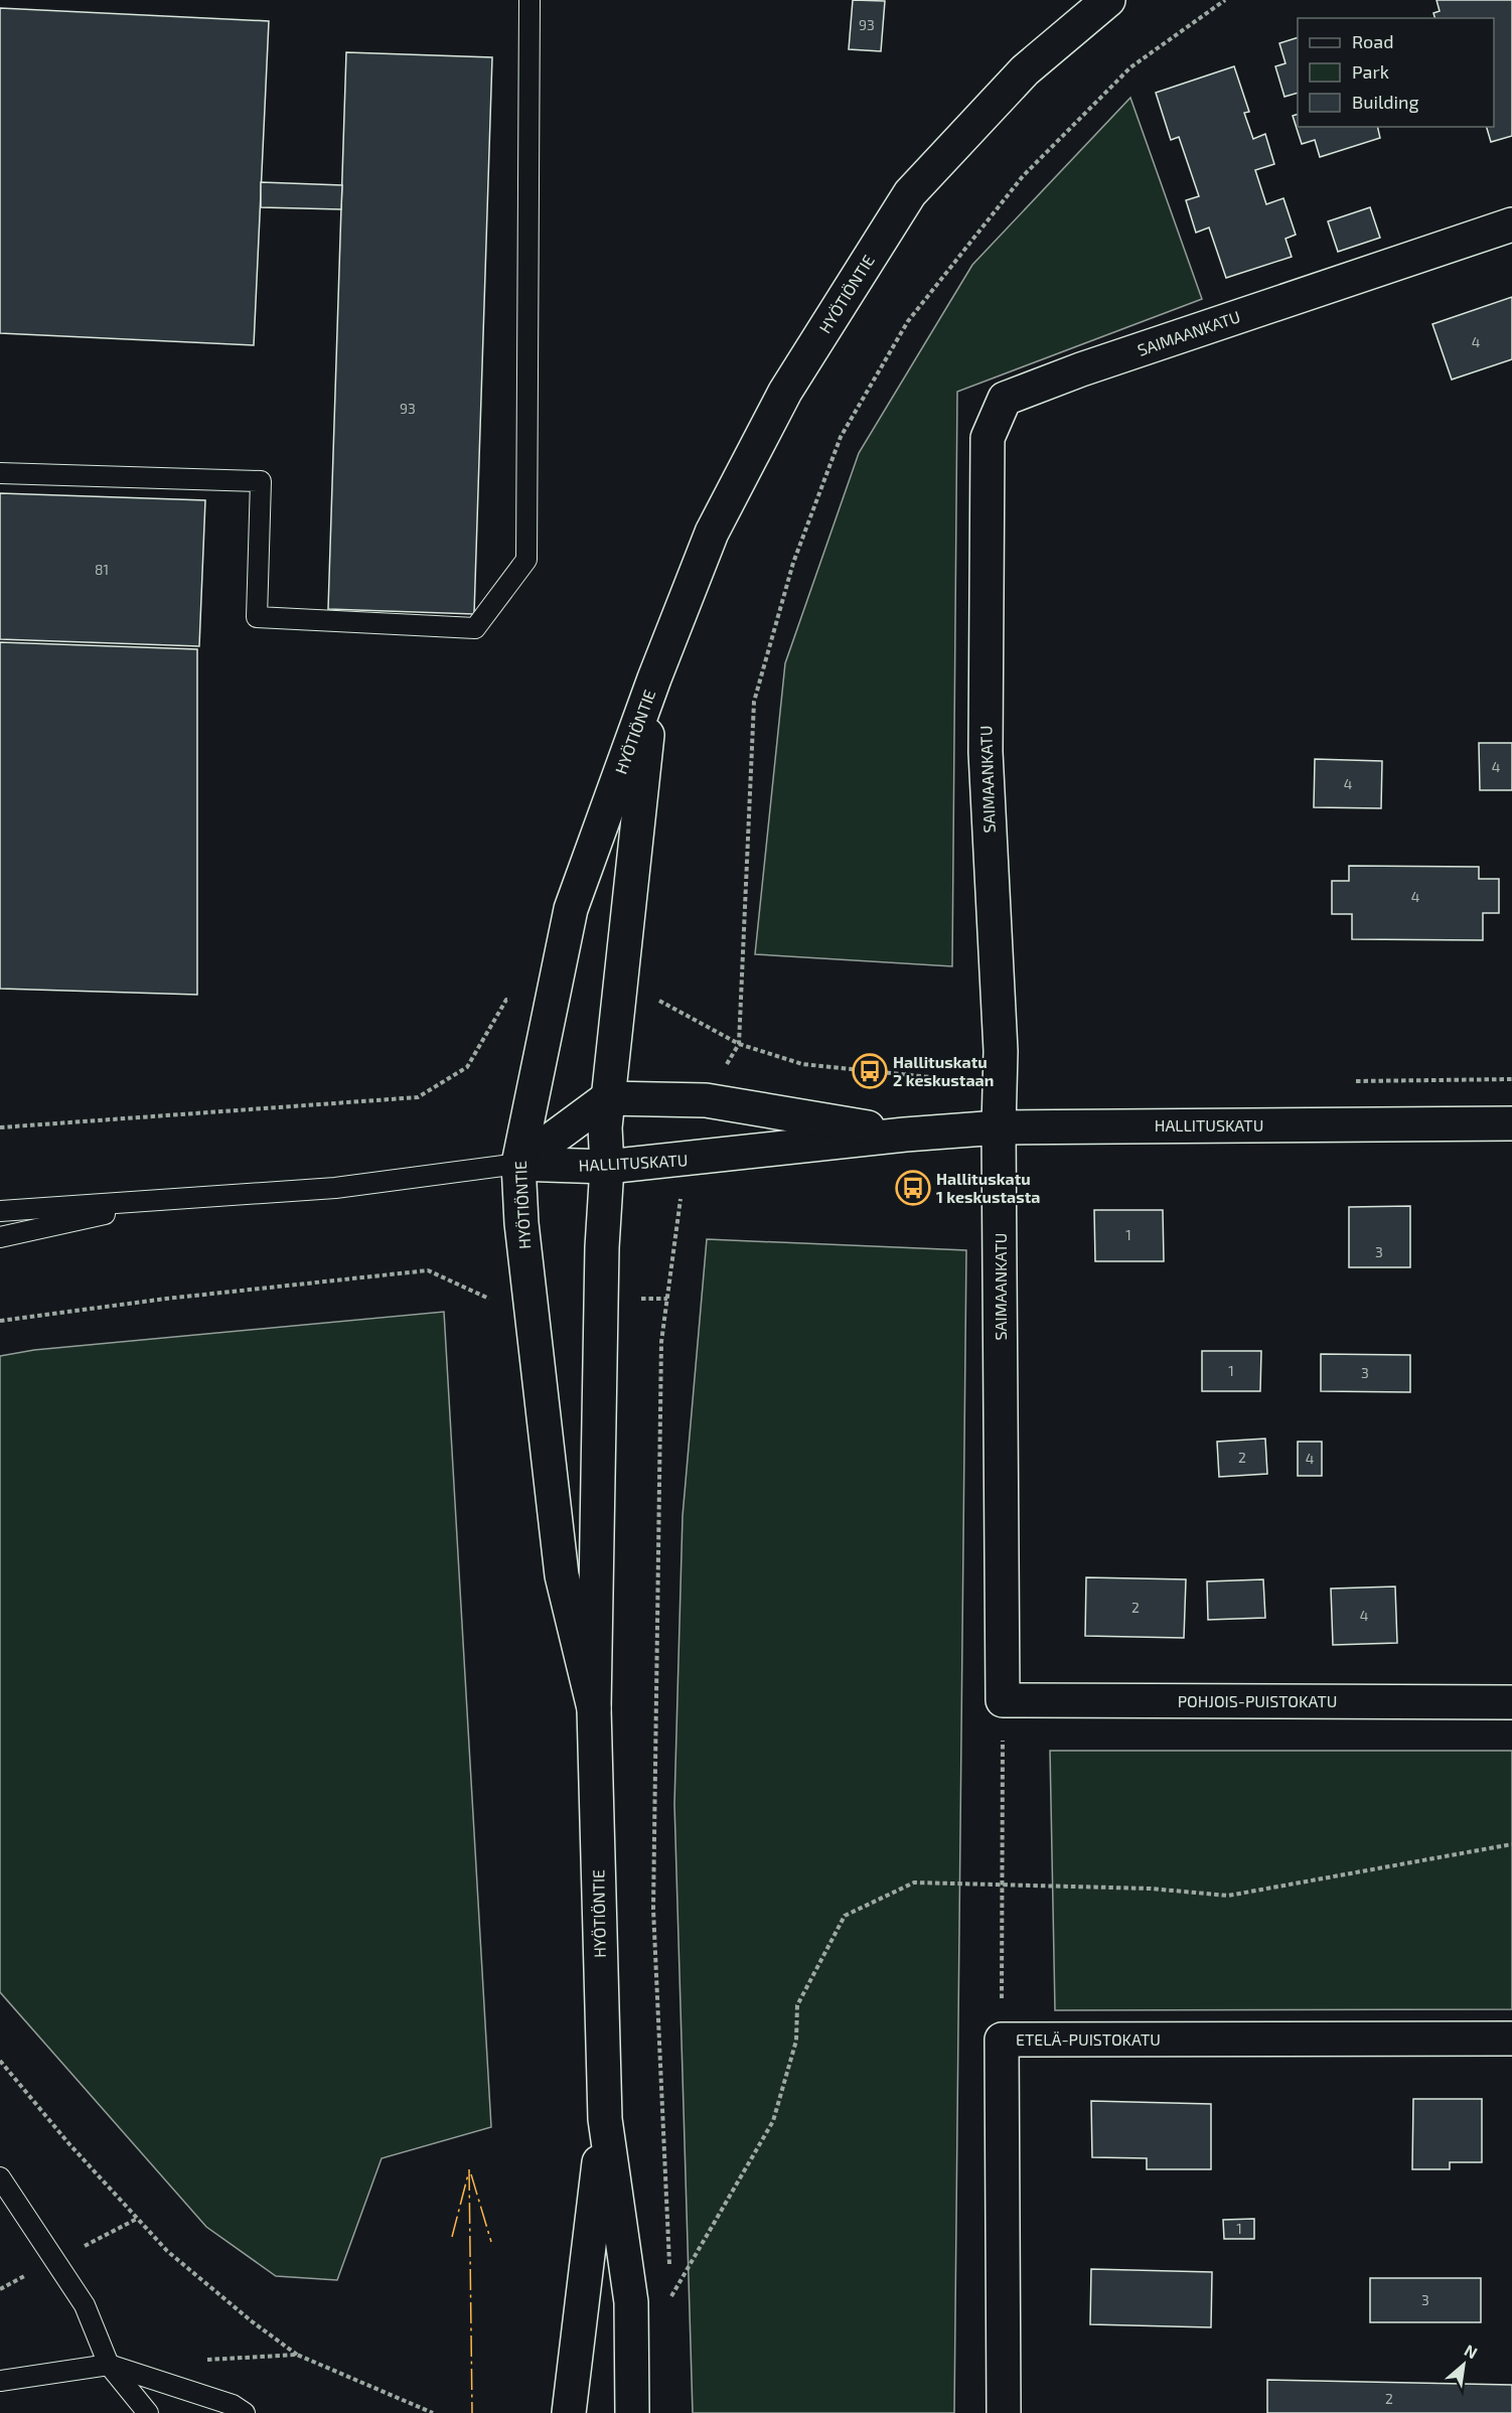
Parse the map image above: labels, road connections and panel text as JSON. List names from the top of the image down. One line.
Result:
{"streets":{"street":["HYÖTIÖNTIE","SAIMAANKATU","HALLITUSKATU","POHJOIS-PUISTOKATU","ETELÄ-PUISTOKATU"]},"crossings":[["HYÖTIÖNTIE","HALLITUSKATU"],["SAIMAANKATU","HALLITUSKATU"],["SAIMAANKATU","POHJOIS-PUISTOKATU"]],"places":{"bus stop":["Hallituskatu 2 keskustaan","Hallituskatu 1 keskustasta"]},"house_numbers":["93","4","93","81","4","4","4","1","3","1","3","2","4","2","4","1","3","2"],"legend":["Road","Park","Building"],"north":"top right"}
